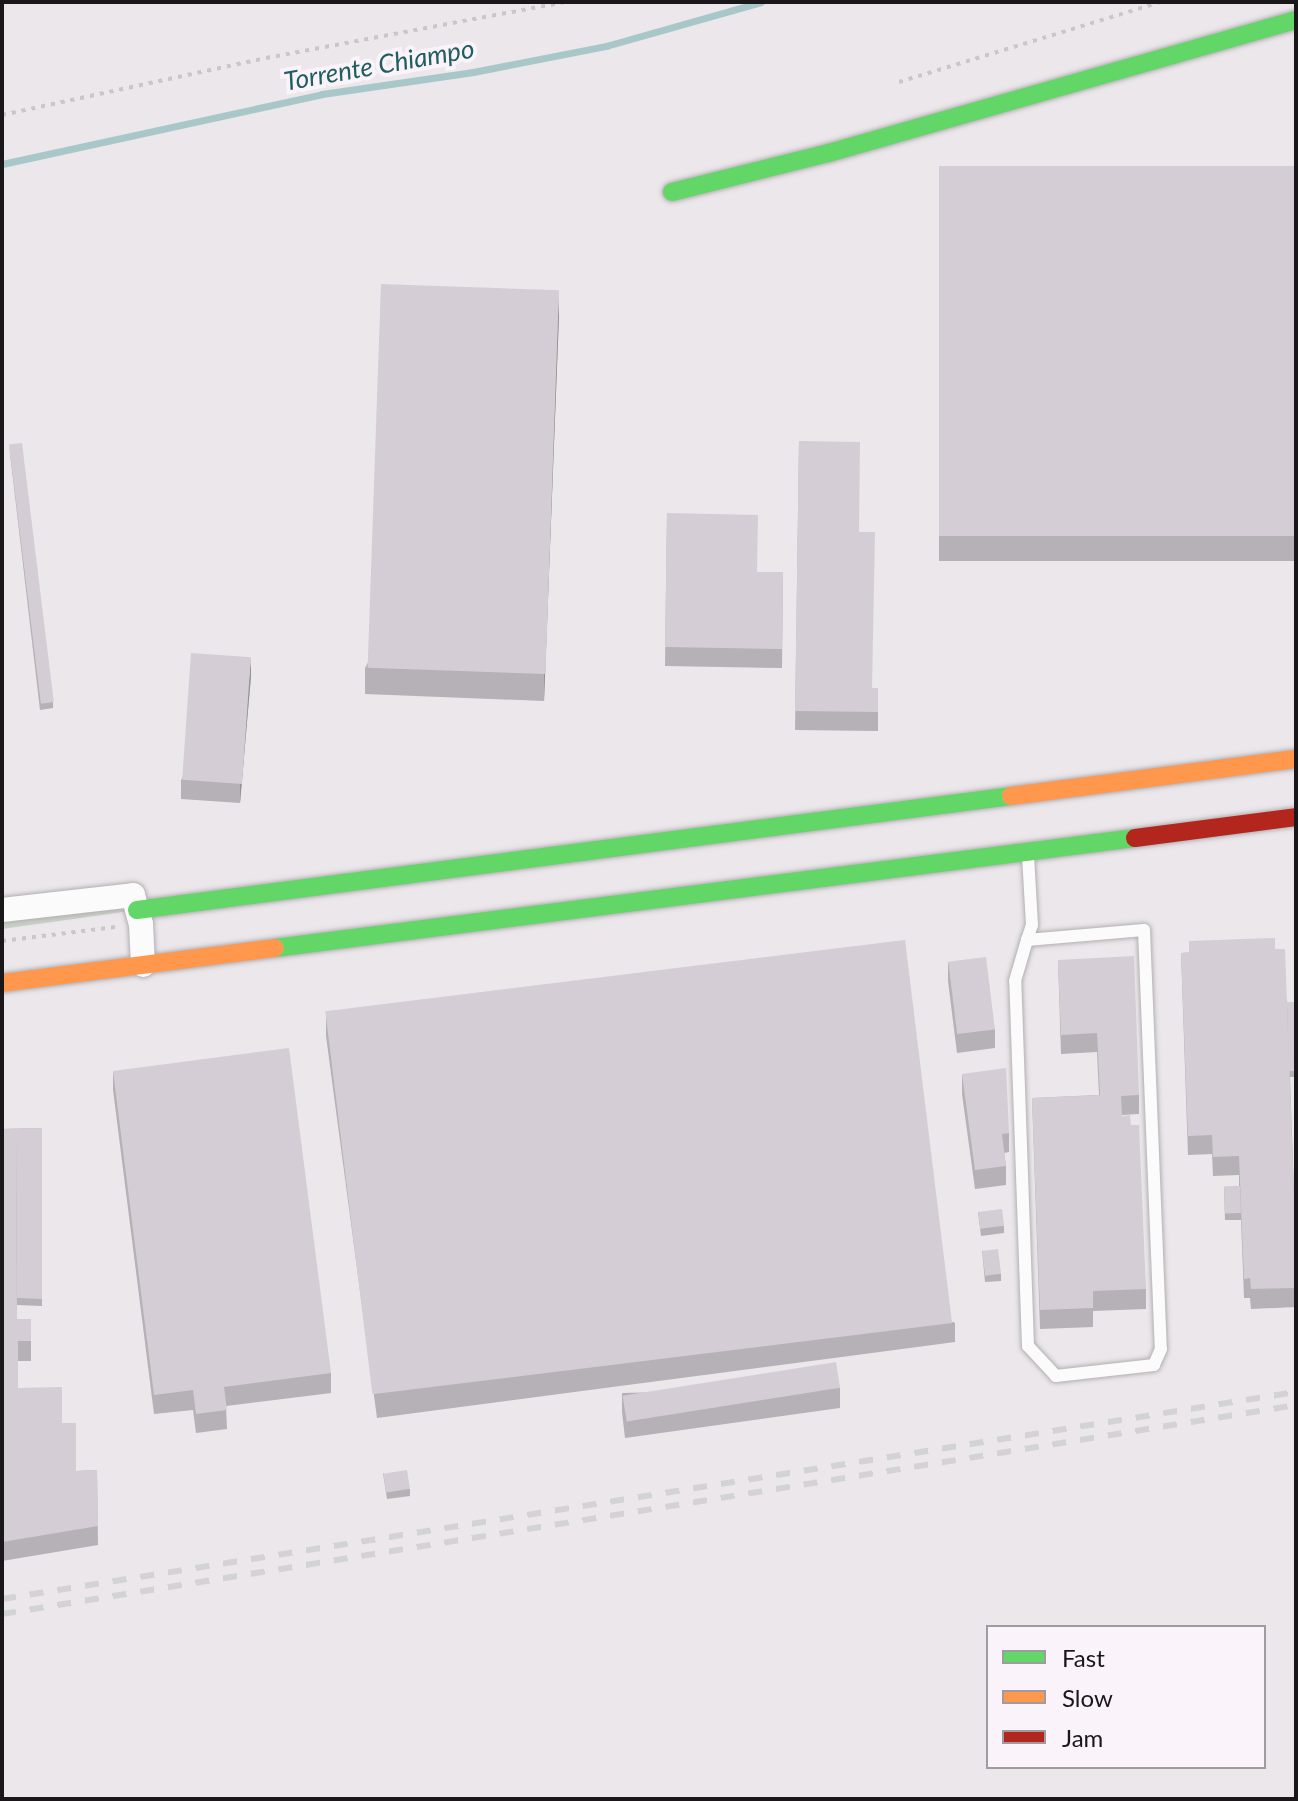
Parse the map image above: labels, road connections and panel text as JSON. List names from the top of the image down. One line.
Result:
{"water":["Torrente Chiampo"],"legend":["Fast","Slow","Jam"]}
